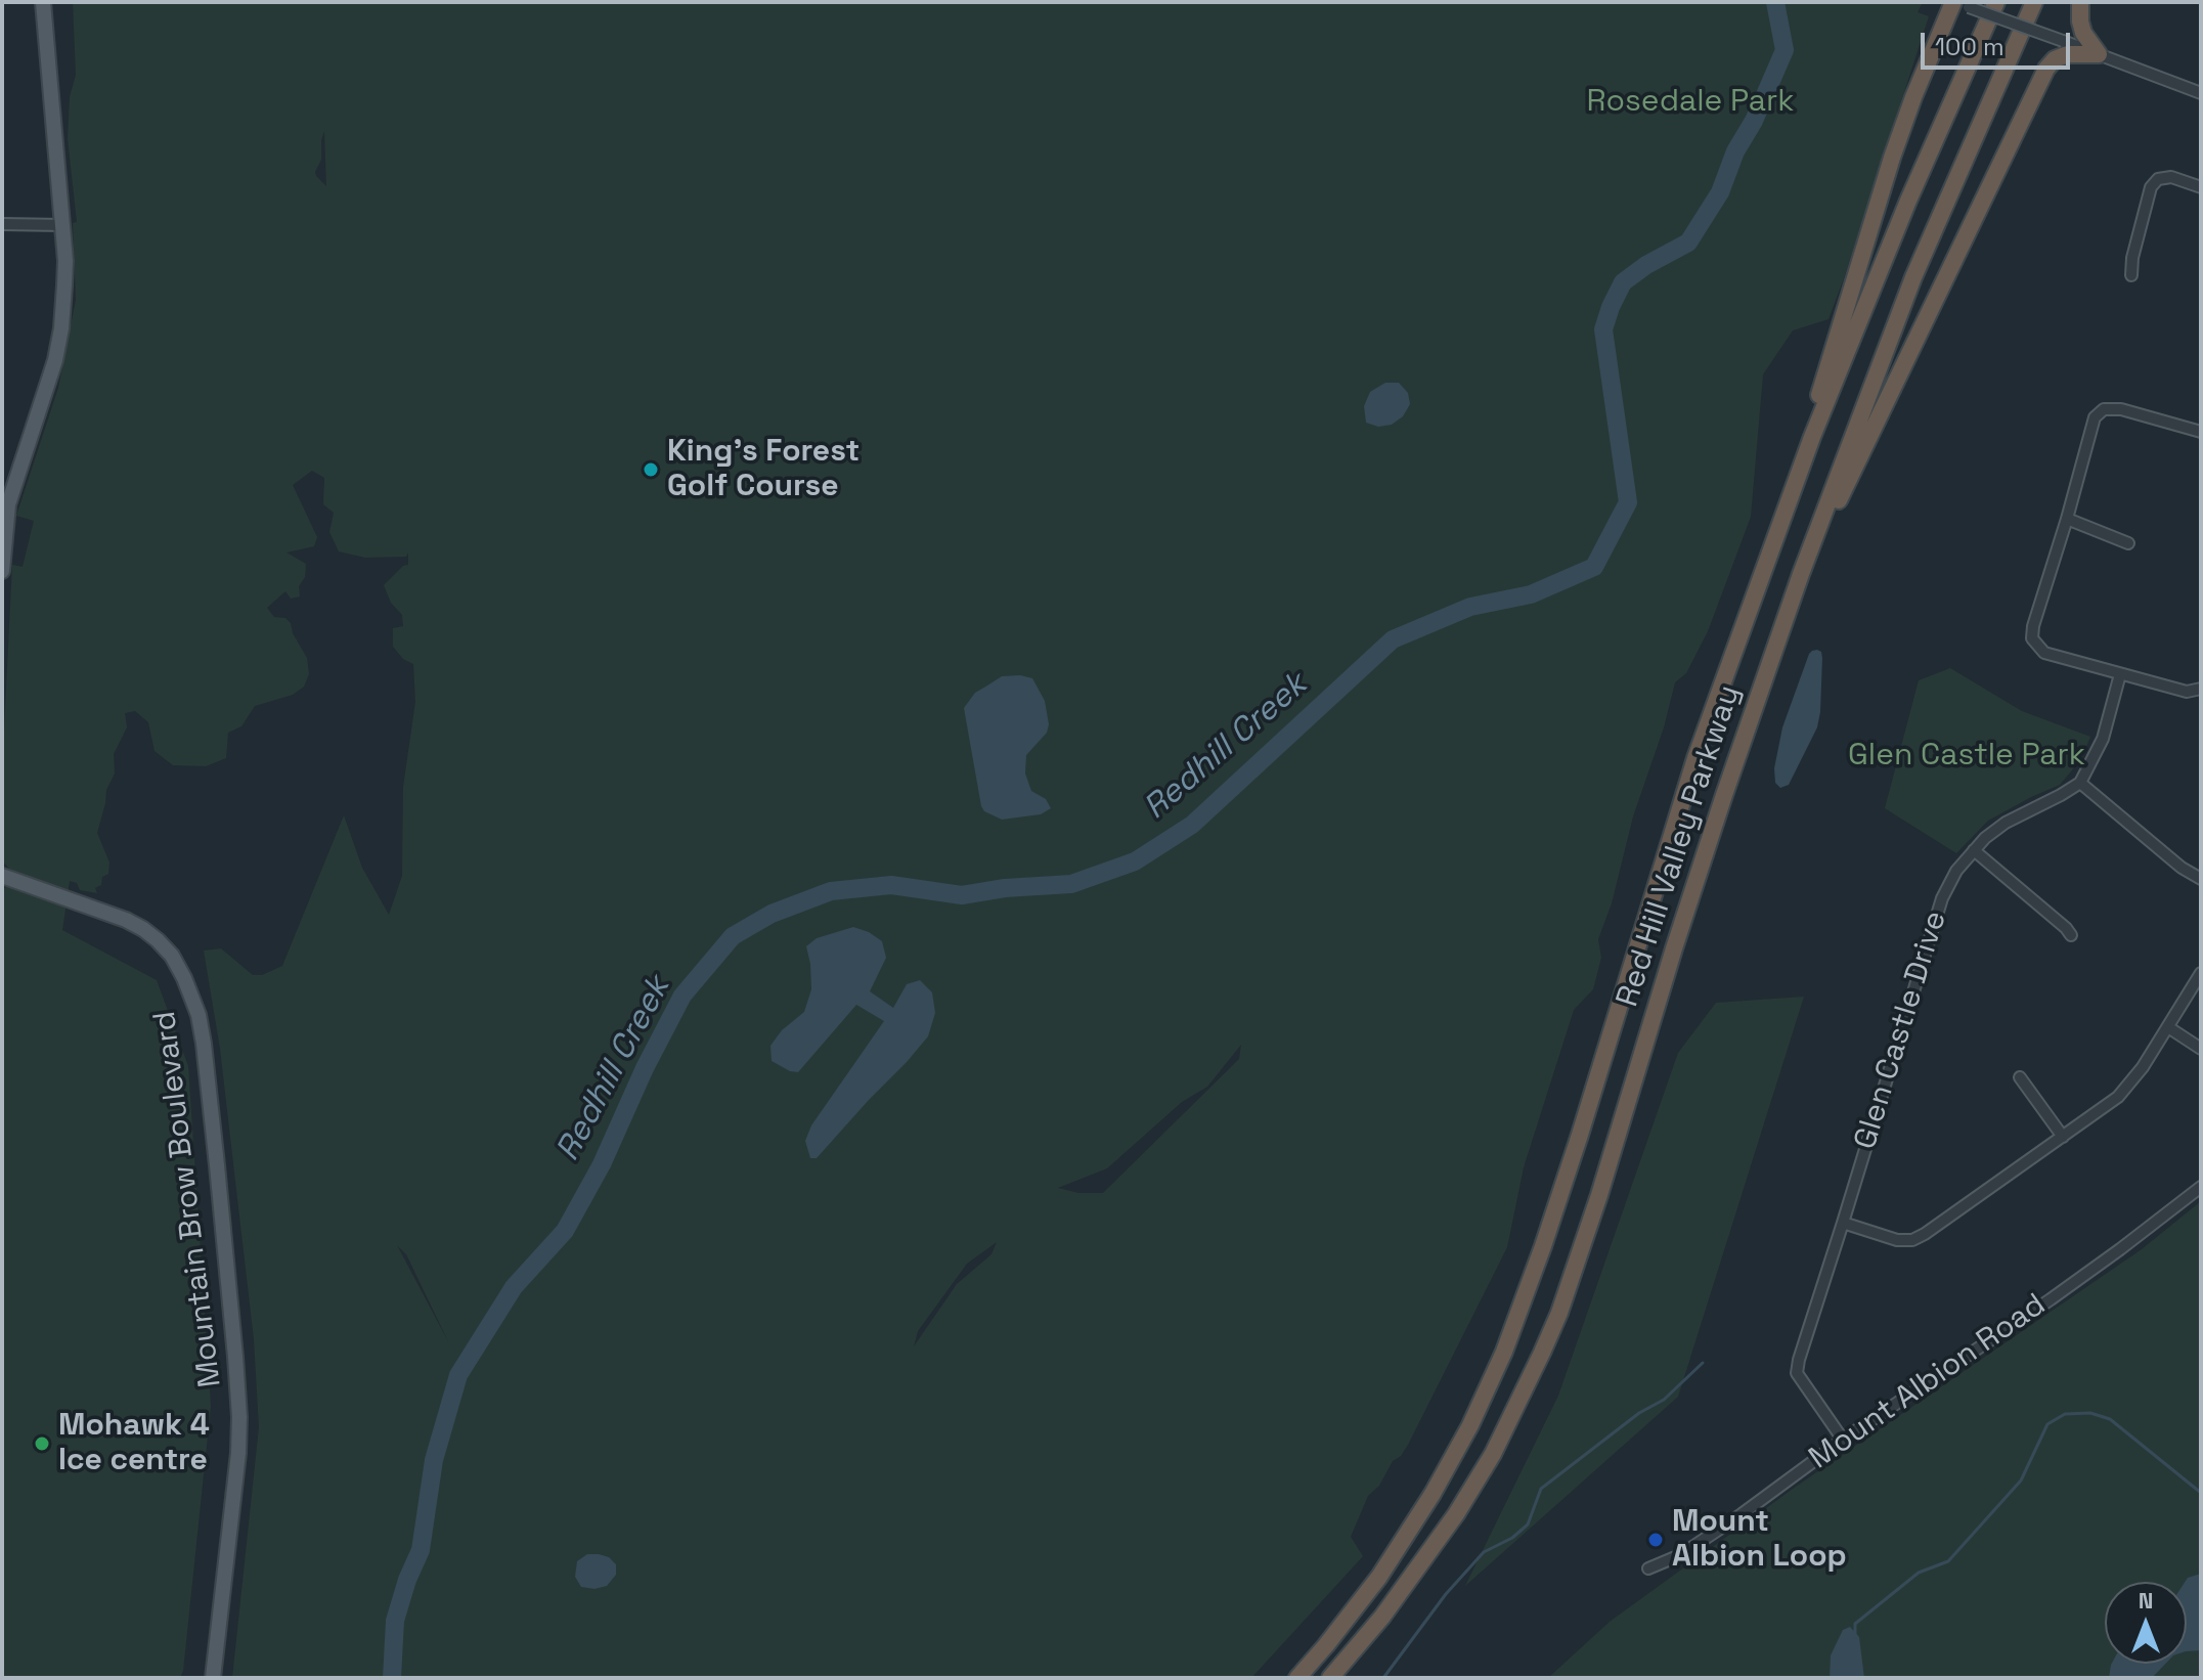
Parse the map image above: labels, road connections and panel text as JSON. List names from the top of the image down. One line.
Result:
{"streets":{"highway":["Red Hill Valley Parkway"],"main road":["Mountain Brow Boulevard"],"street":["Glen Castle Drive","Mount Albion Road"]},"crossings":[["Glen Castle Drive","Mount Albion Road"]],"water":["Redhill Creek"],"parks":["Rosedale Park","Glen Castle Park"],"places":["King's Forest Golf Course","Mohawk 4 Ice centre","Mount Albion Loop"],"scale_bar":"100 m","north":"top"}
